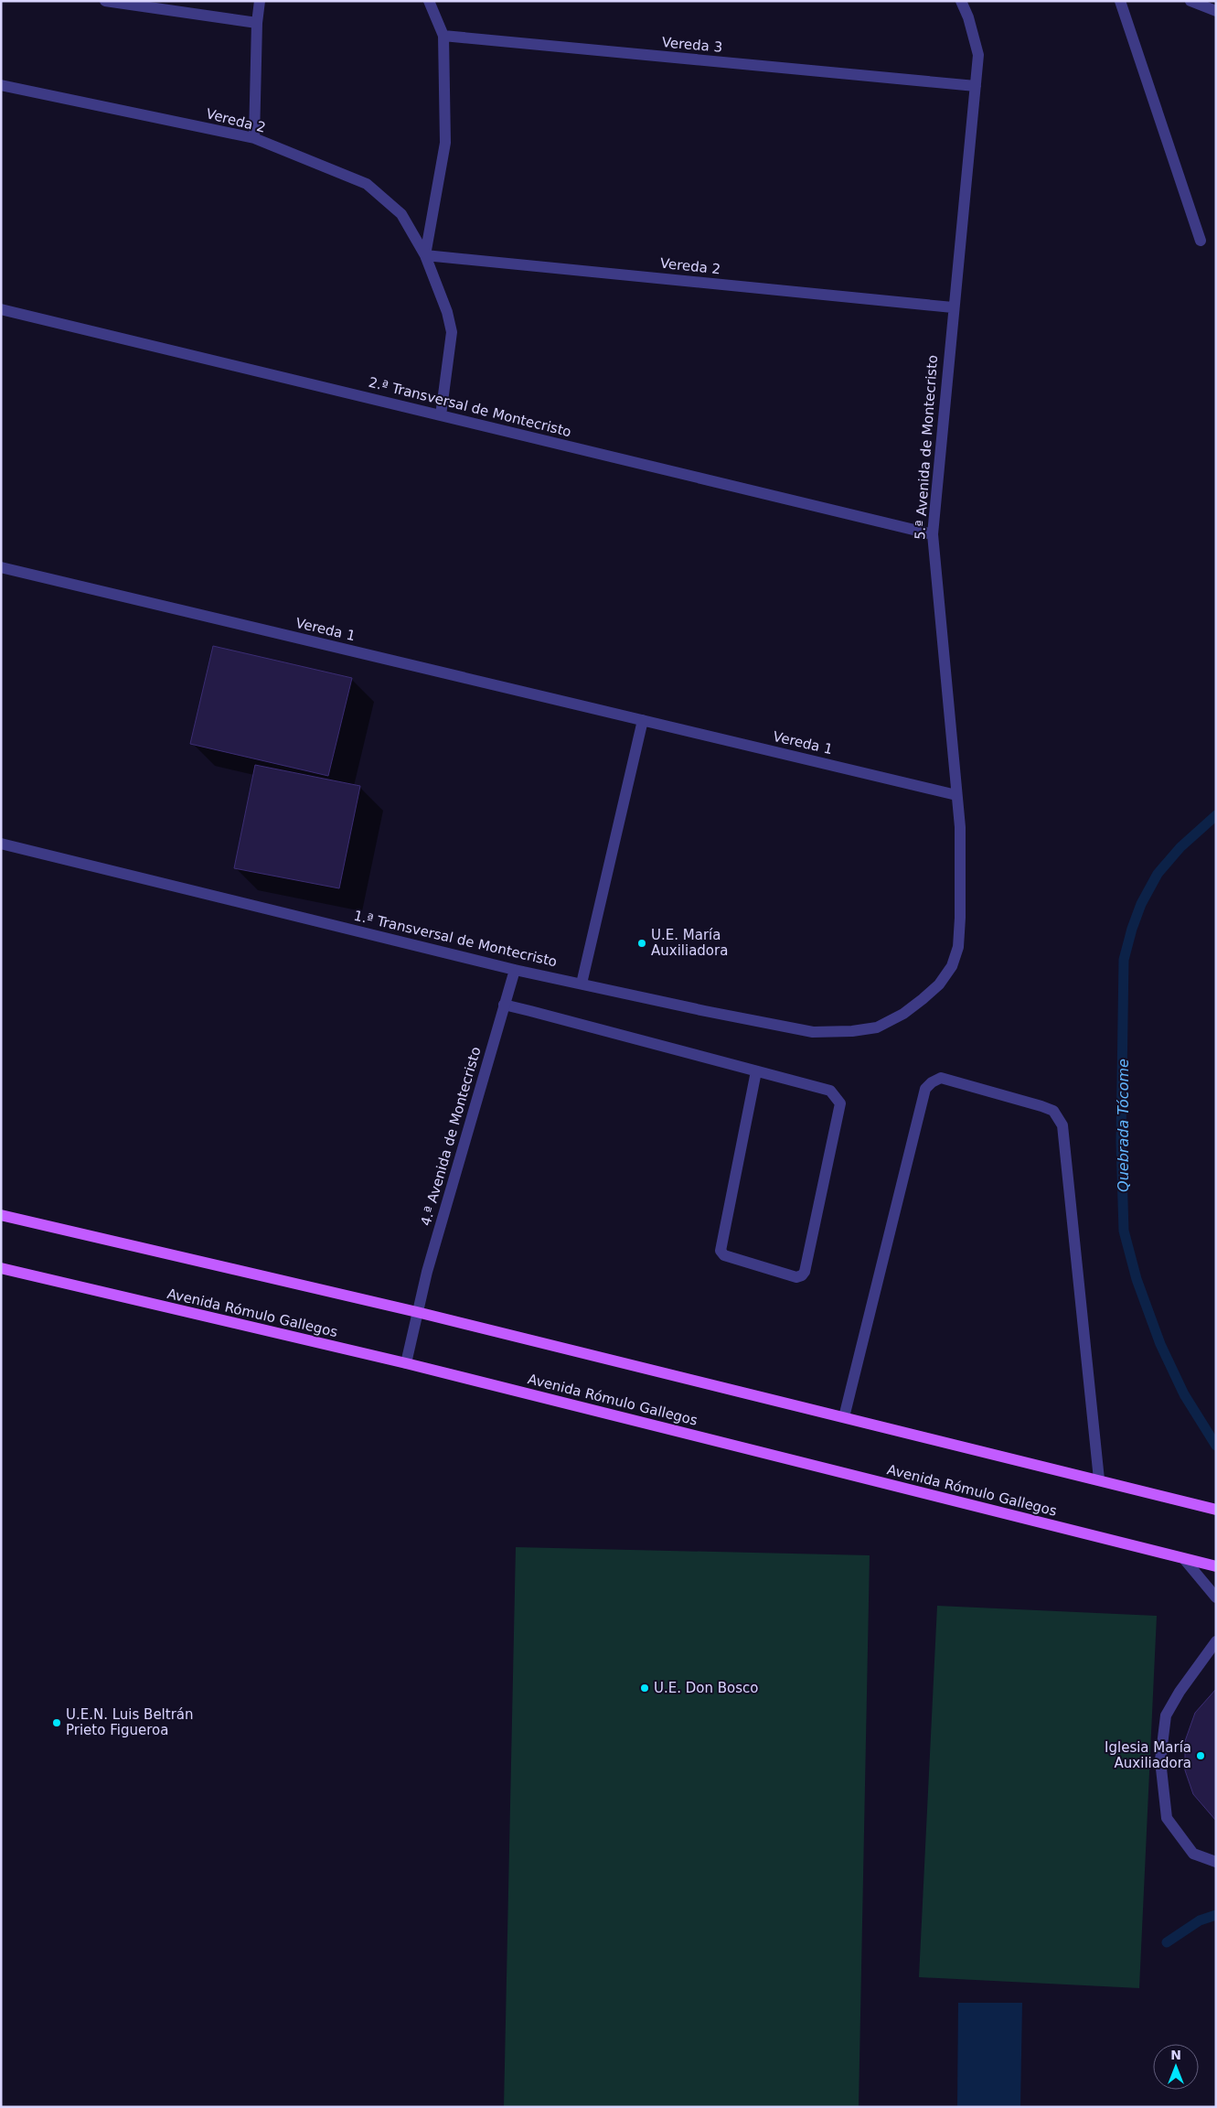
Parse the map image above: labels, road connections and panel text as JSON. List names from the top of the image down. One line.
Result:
{"streets":{"main road":["Avenida Rómulo Gallegos"],"street":["Vereda 3","Vereda 2","2.ª Transversal de Montecristo","5.ª Avenida de Montecristo","Vereda 1","1.ª Transversal de Montecristo","4.ª Avenida de Montecristo"]},"crossings":[["Vereda 3","5.ª Avenida de Montecristo"],["Vereda 2","2.ª Transversal de Montecristo"],["Vereda 2","5.ª Avenida de Montecristo"],["2.ª Transversal de Montecristo","5.ª Avenida de Montecristo"],["5.ª Avenida de Montecristo","Vereda 1"],["5.ª Avenida de Montecristo","1.ª Transversal de Montecristo"],["1.ª Transversal de Montecristo","4.ª Avenida de Montecristo"],["4.ª Avenida de Montecristo","Avenida Rómulo Gallegos"]],"water":["Quebrada Tócome"],"places":["U.E. María Auxiliadora","U.E. Don Bosco","U.E.N. Luis Beltrán Prieto Figueroa","Iglesia María Auxiliadora"],"north":"top"}
